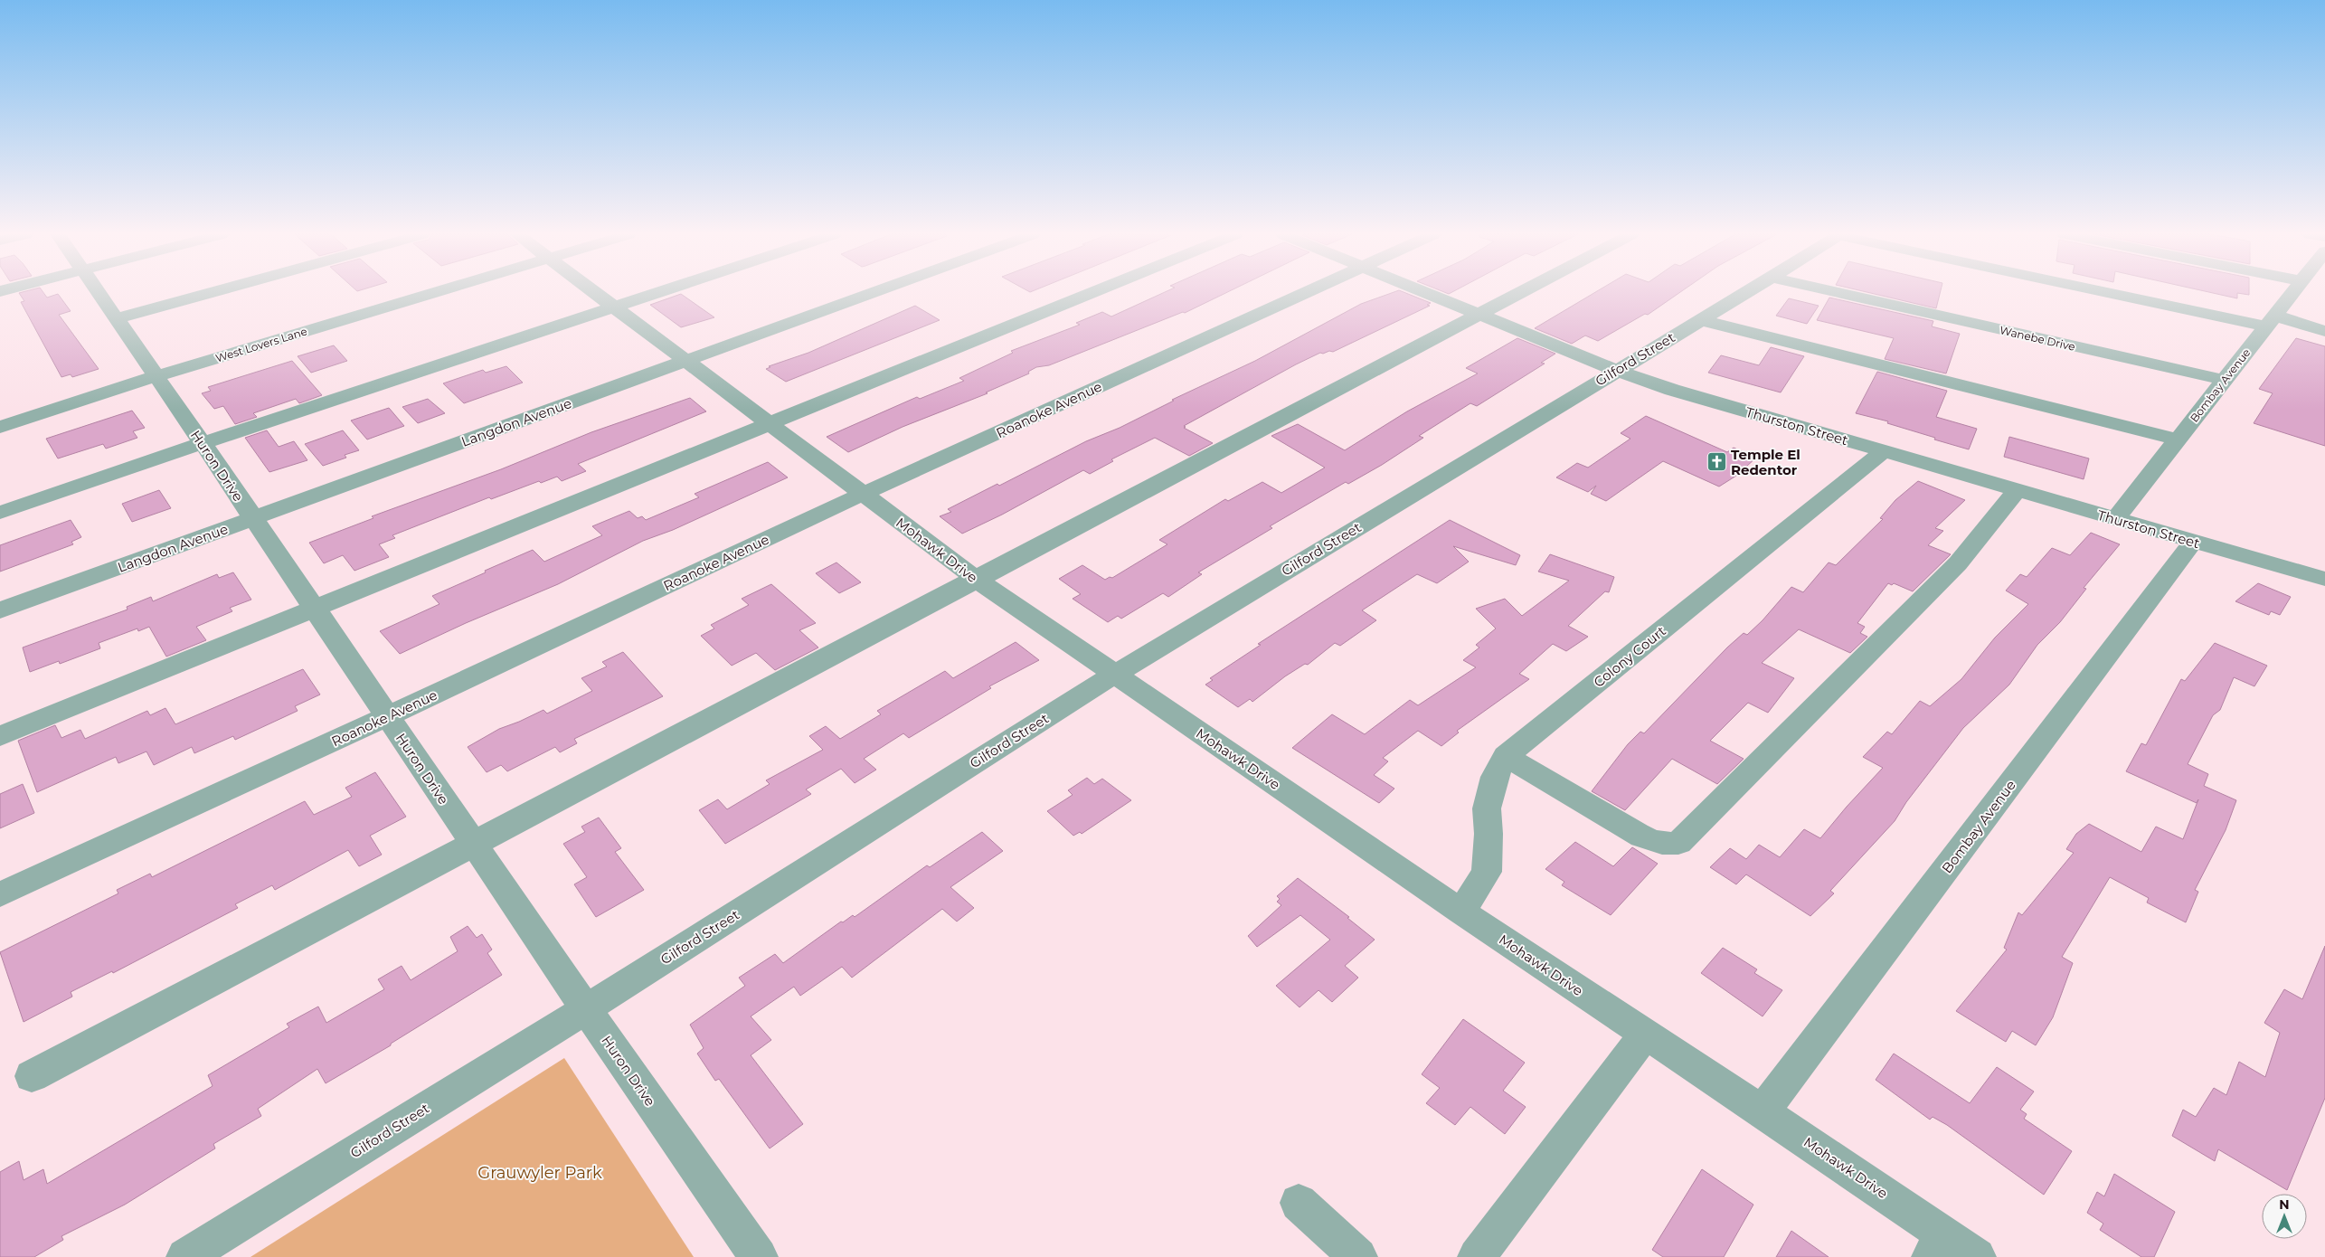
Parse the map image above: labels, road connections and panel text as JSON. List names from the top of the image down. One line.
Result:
{"streets":{"street":["Wanebe Drive","West Lovers Lane","Gilford Street","Bombay Avenue","Roanoke Avenue","Langdon Avenue","Thurston Street","Huron Drive","Mohawk Drive","Colony Court"]},"crossings":[["Wanebe Drive","Bombay Avenue"],["West Lovers Lane","Huron Drive"],["Gilford Street","Thurston Street"],["Gilford Street","Huron Drive"],["Gilford Street","Mohawk Drive"],["Bombay Avenue","Thurston Street"],["Bombay Avenue","Mohawk Drive"],["Roanoke Avenue","Huron Drive"],["Roanoke Avenue","Mohawk Drive"],["Langdon Avenue","Huron Drive"],["Langdon Avenue","Mohawk Drive"],["Thurston Street","Colony Court"],["Mohawk Drive","Colony Court"]],"parks":["Grauwyler Park"],"places":{"church":["Temple El Redentor"]},"north":"top"}
